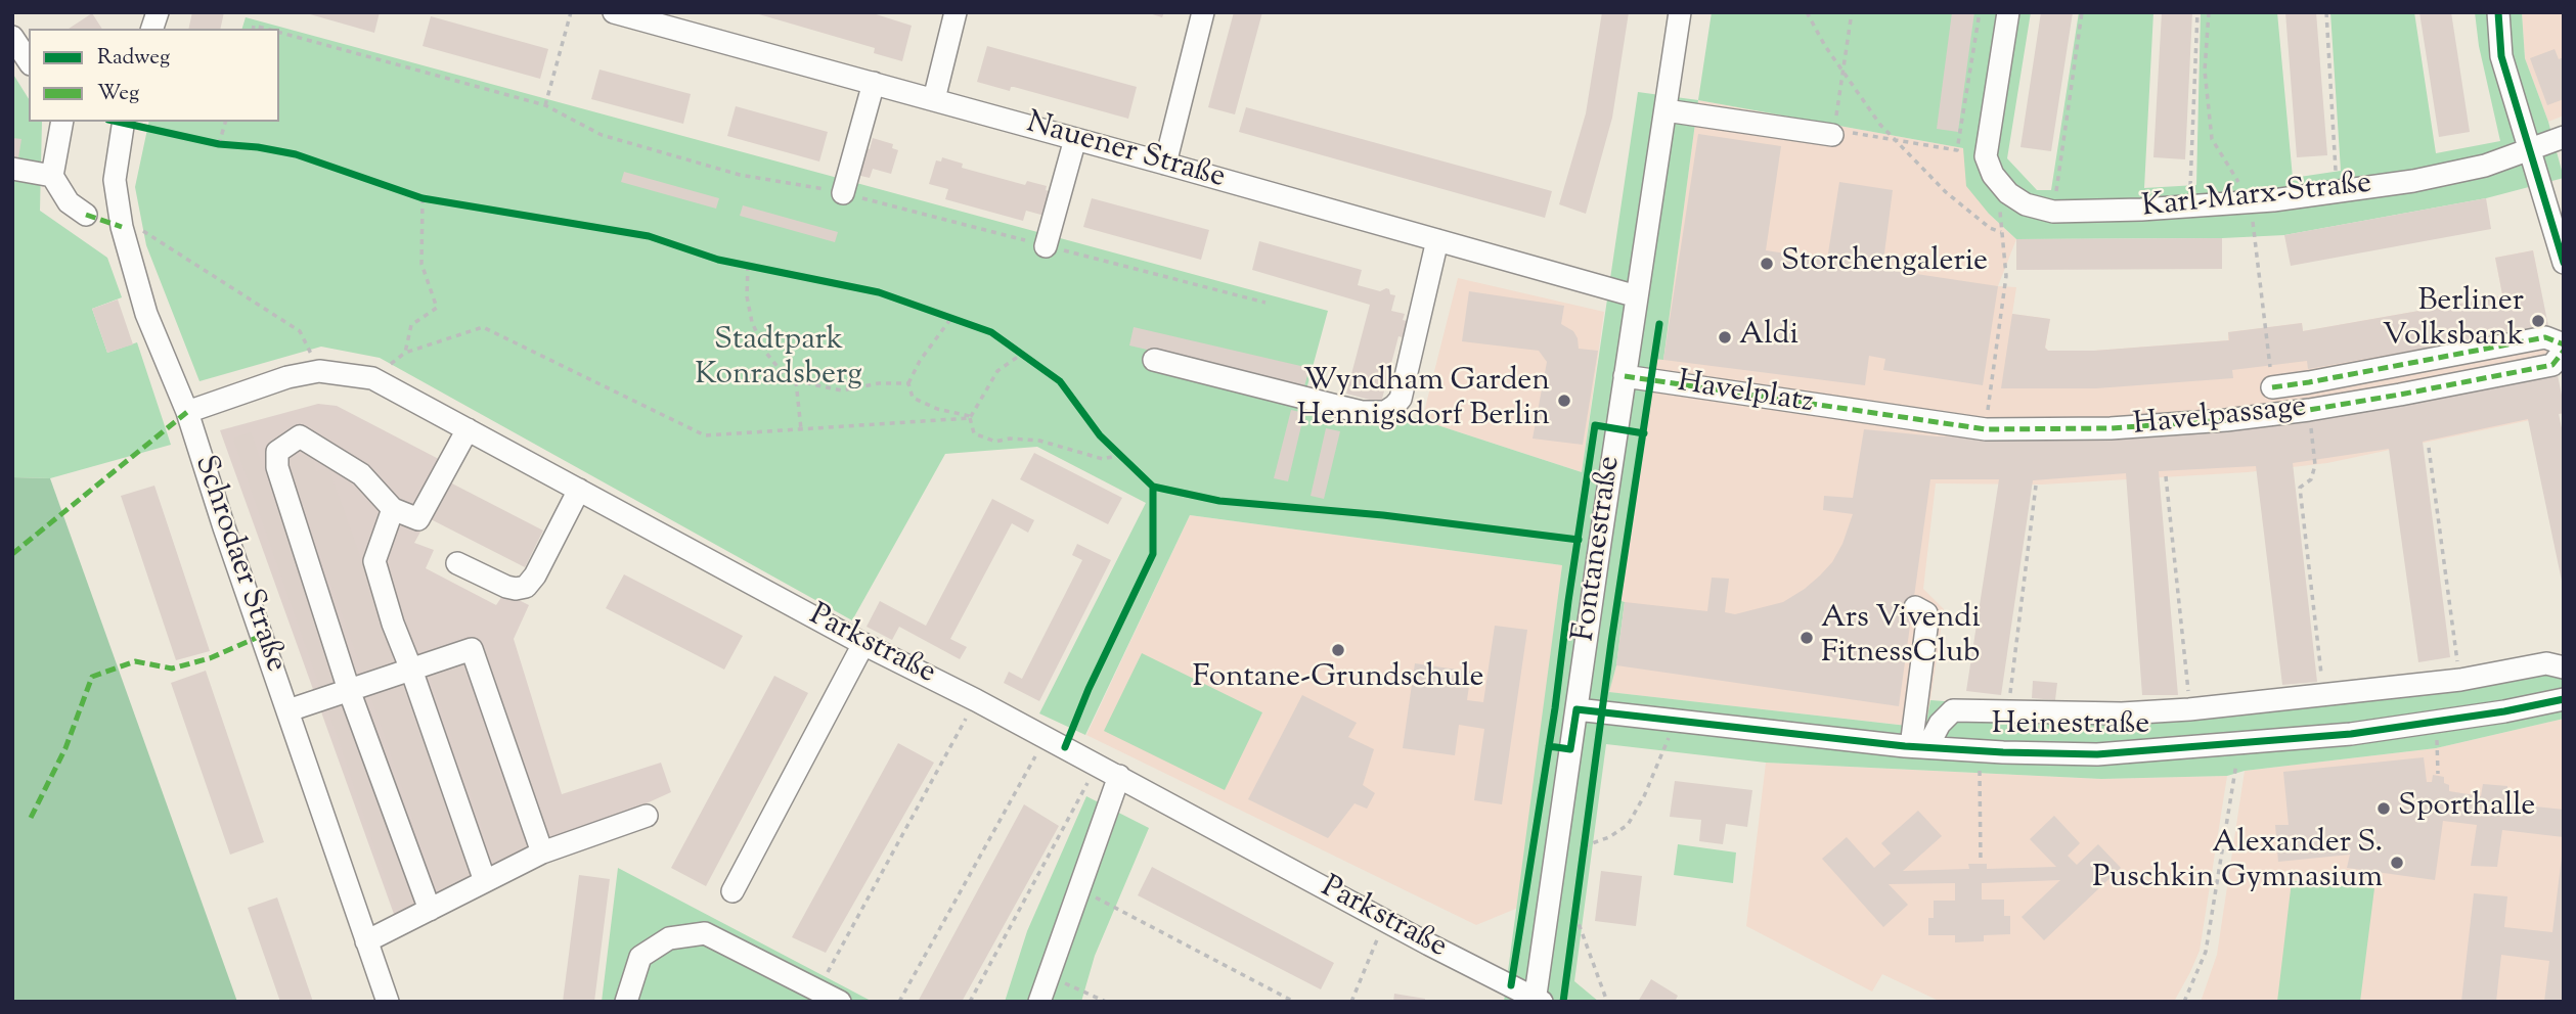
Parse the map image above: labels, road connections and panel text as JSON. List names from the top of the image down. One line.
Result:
{"streets":{"street":["Nauener Straße","Karl-Marx-Straße","Havelplatz","Havelpassage","Fontanestraße","Schrodaer Straße","Parkstraße","Heinestraße"]},"crossings":[["Nauener Straße","Fontanestraße"],["Havelplatz","Havelpassage"],["Havelplatz","Fontanestraße"],["Fontanestraße","Parkstraße"],["Fontanestraße","Heinestraße"],["Schrodaer Straße","Parkstraße"]],"parks":["Stadtpark Konradsberg"],"places":["Storchengalerie","Berliner Volksbank","Aldi","Wyndham Garden Hennigsdorf Berlin","Ars Vivendi FitnessClub","Fontane-Grundschule","Sporthalle","Alexander S. Puschkin Gymnasium"],"legend":["Radweg","Weg"]}
